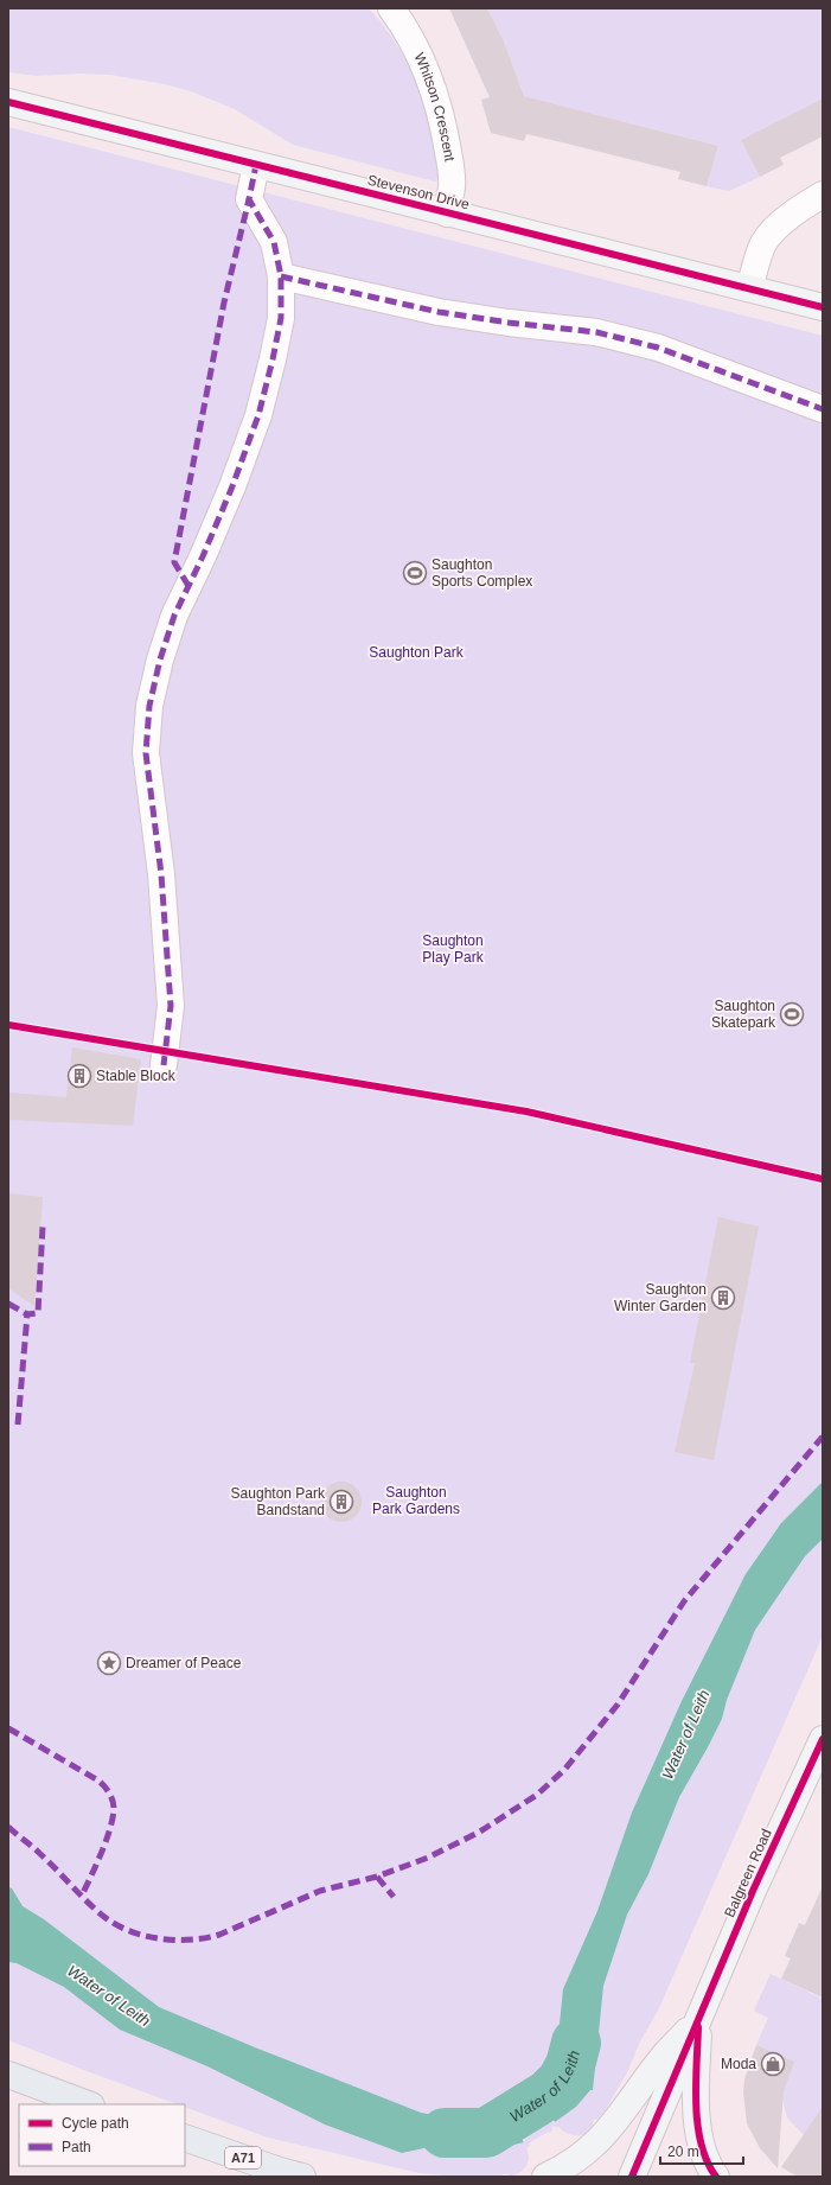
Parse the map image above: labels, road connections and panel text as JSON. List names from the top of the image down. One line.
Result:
{"streets":{"main road":["A71"],"street":["Whitson Crescent","Stevenson Drive","Balgreen Road"]},"crossings":[["Whitson Crescent","Stevenson Drive"]],"water":["Water of Leith"],"parks":["Saughton Park","Saughton Play Park","Saughton Park Gardens"],"places":{"sports":["Saughton Sports Complex","Saughton Skatepark"],"building":["Stable Block","Saughton Winter Garden","Saughton Park Bandstand"],"place":["Dreamer of Peace"],"shop":["Moda"]},"legend":["Cycle path","Path"],"scale_bar":"20 m"}
